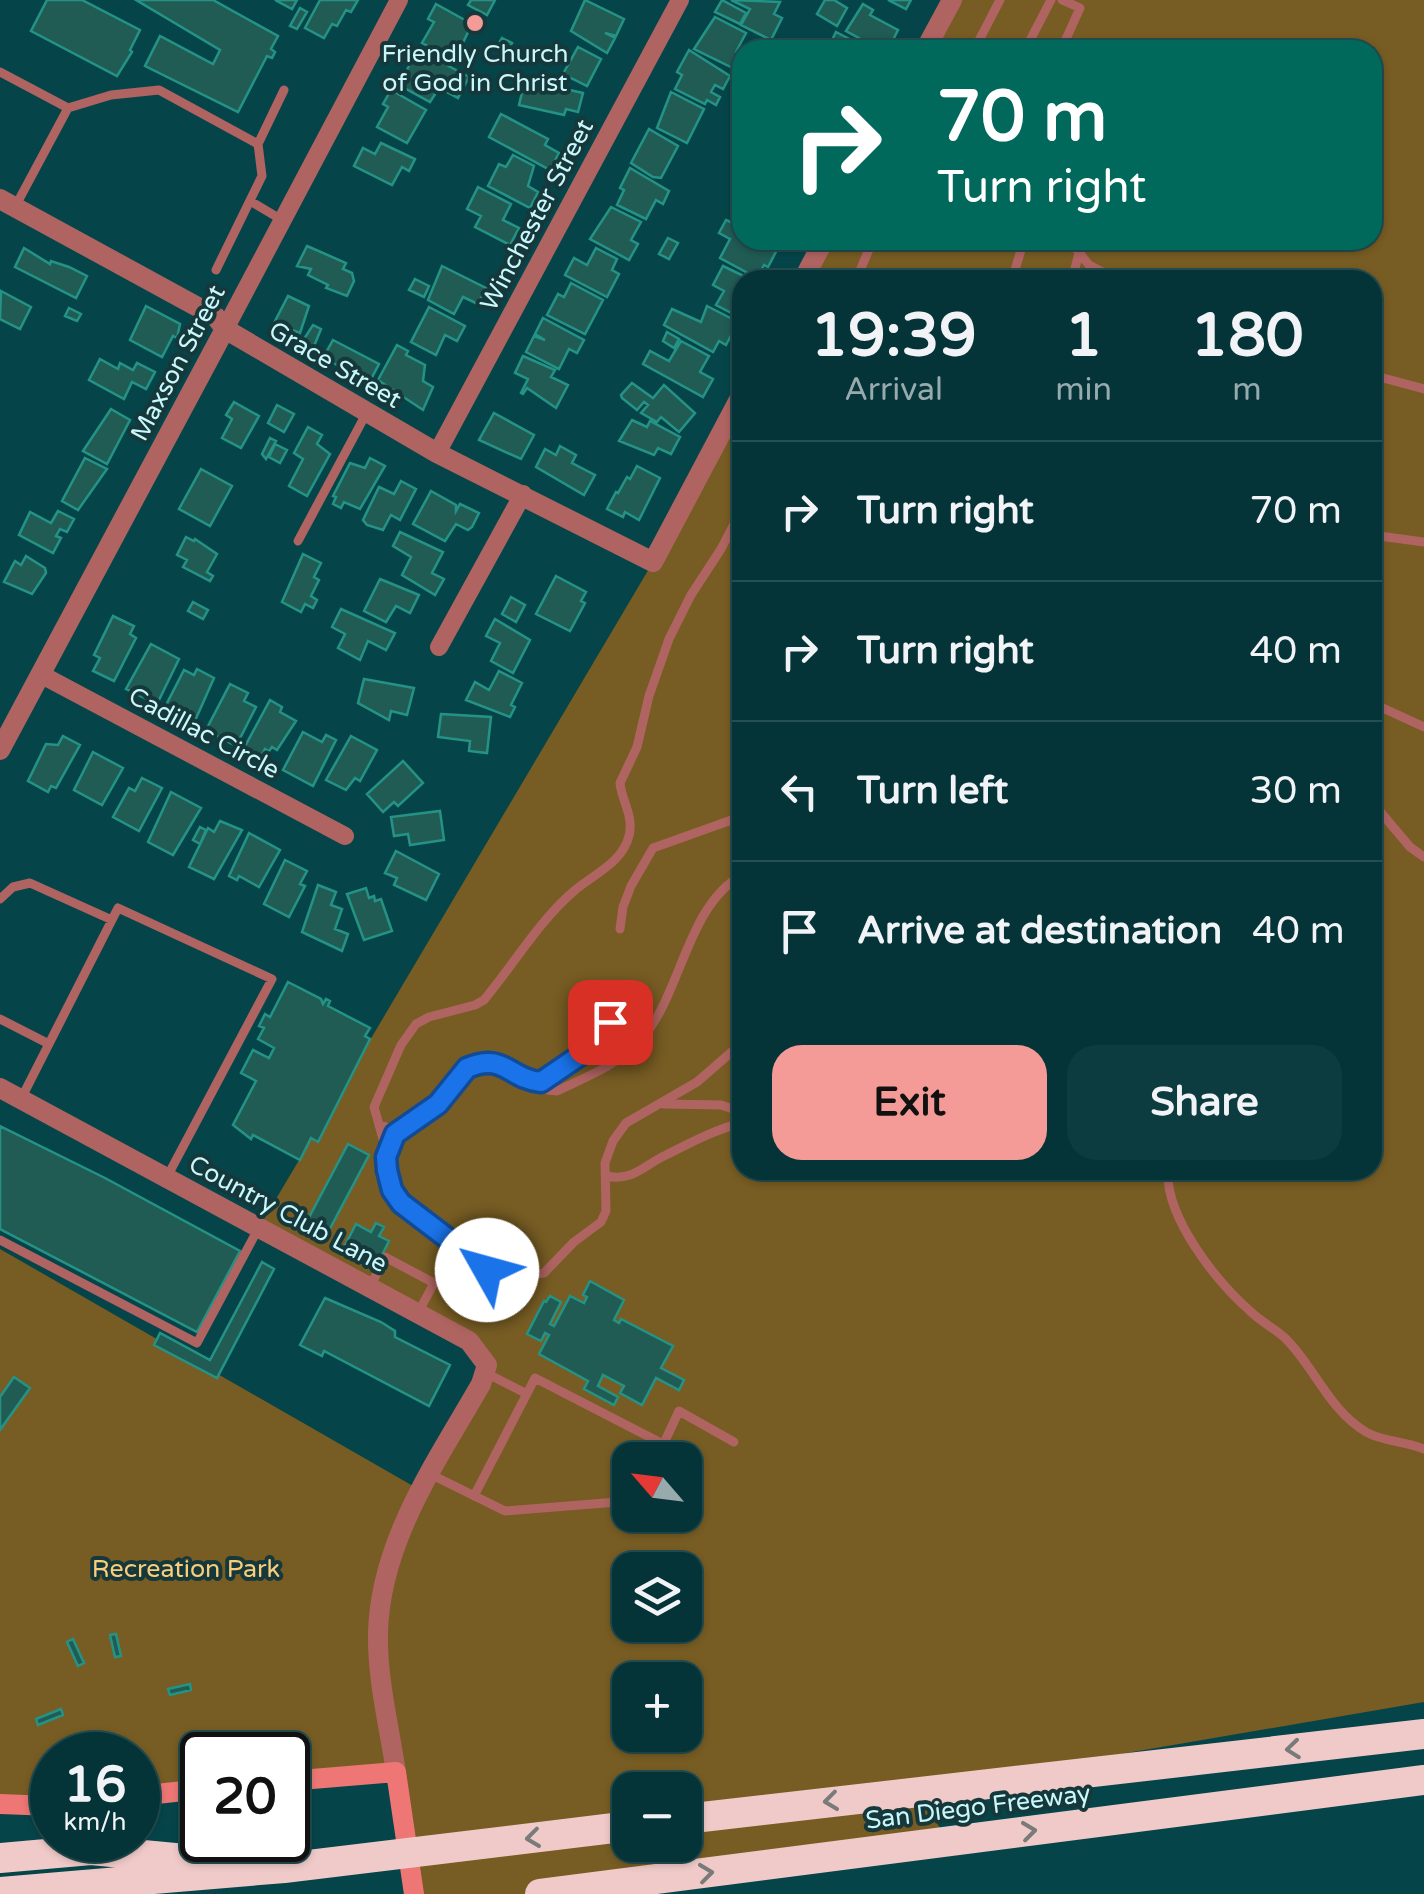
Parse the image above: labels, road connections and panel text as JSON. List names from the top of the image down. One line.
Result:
{"streets":{"highway":["San Diego Freeway"],"street":["Winchester Street","Maxson Street","Grace Street","Cadillac Circle","Country Club Lane"]},"crossings":[["Winchester Street","Grace Street"],["Maxson Street","Grace Street"],["Maxson Street","Cadillac Circle"]],"parks":["Recreation Park"],"places":["Friendly Church of God in Christ"],"north":"top left","page":{"turn":["70 m","Turn right"],"eta":["19:39","Arrival","1","min","180","m"],"list":[{"name":"Turn right","value":"70 m"},{"name":"Turn right","value":"40 m"},{"name":"Turn left","value":"30 m"},{"name":"Arrive at destination","value":"40 m"}],"buttons":["Exit","Share"],"map_buttons":["+","−"],"speed":"16 km/h","limit":"20"}}
